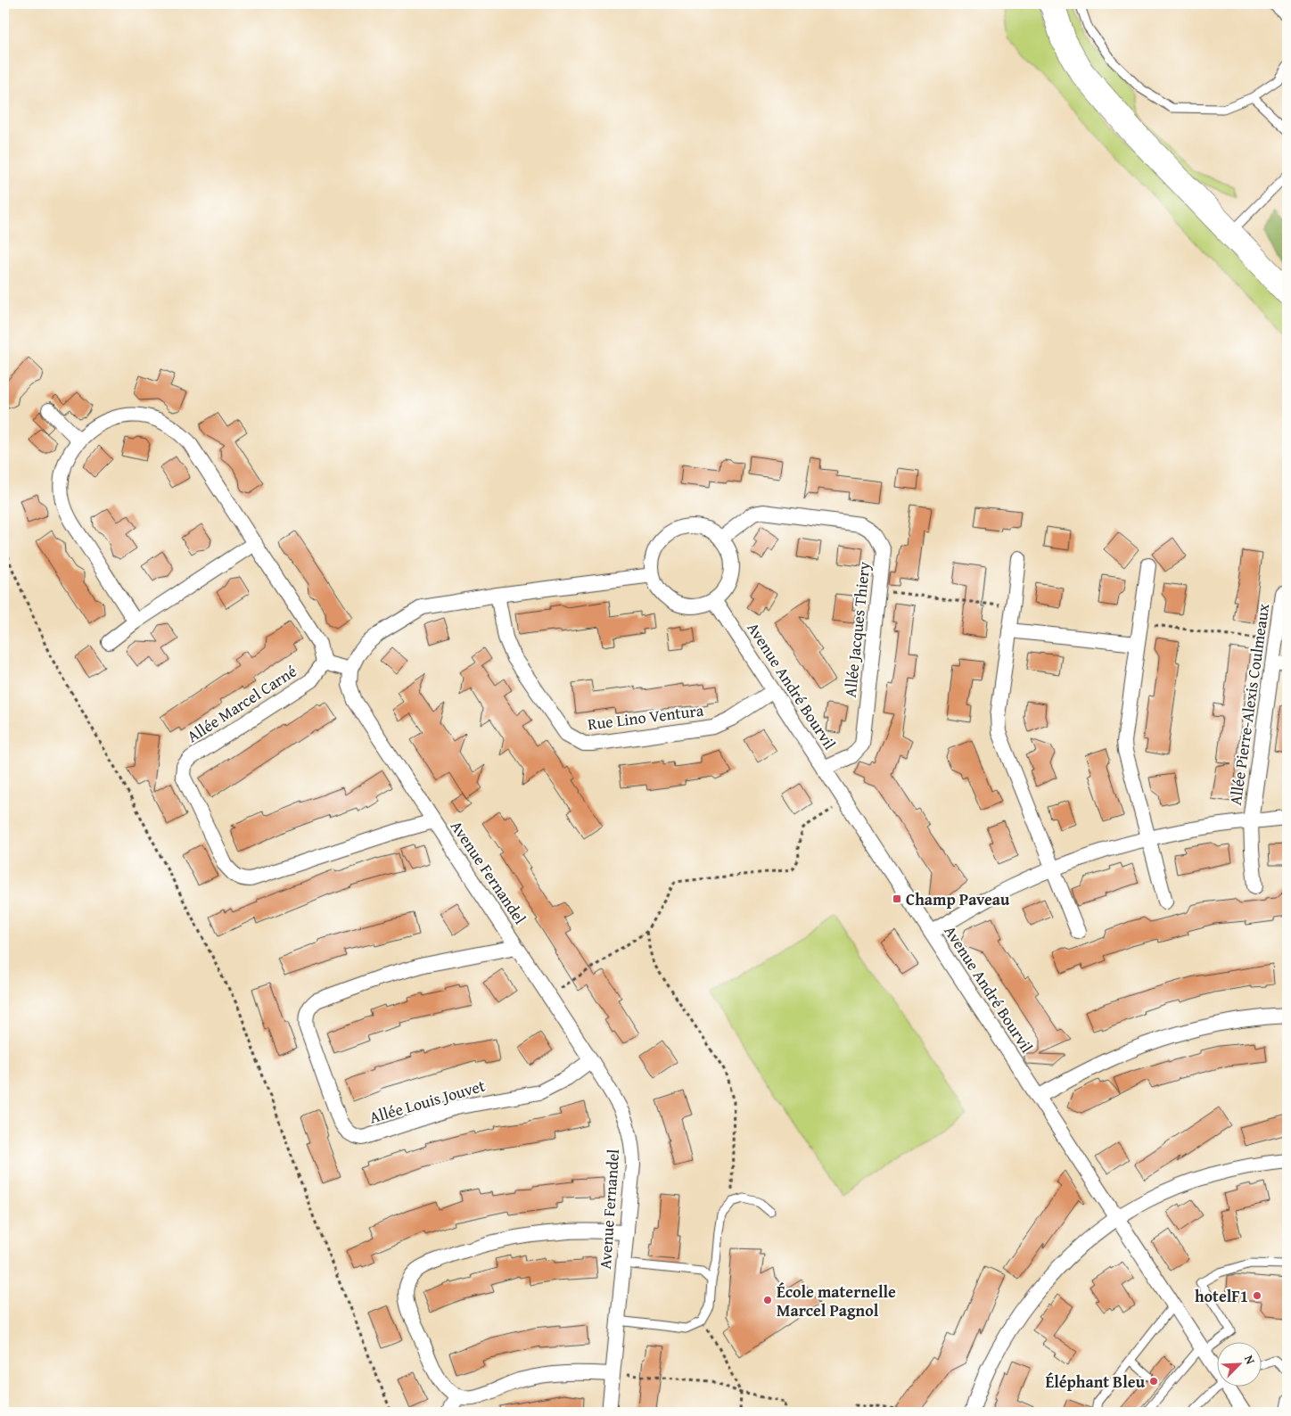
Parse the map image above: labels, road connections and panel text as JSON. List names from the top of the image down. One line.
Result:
{"streets":{"street":["Allée Jacques Thiery","Avenue André Bourvil","Allée Marcel Carné","Allée Pierre-Alexis Coulmeaux","Rue Lino Ventura","Avenue Fernandel","Allée Louis Jouvet"]},"crossings":[["Allée Jacques Thiery","Avenue André Bourvil"],["Avenue André Bourvil","Rue Lino Ventura"],["Allée Marcel Carné","Avenue Fernandel"],["Avenue Fernandel","Allée Louis Jouvet"]],"places":{"transit":["Champ Paveau"],"other":["hotelF1","École maternelle Marcel Pagnol","Éléphant Bleu"]},"north":"top right"}
